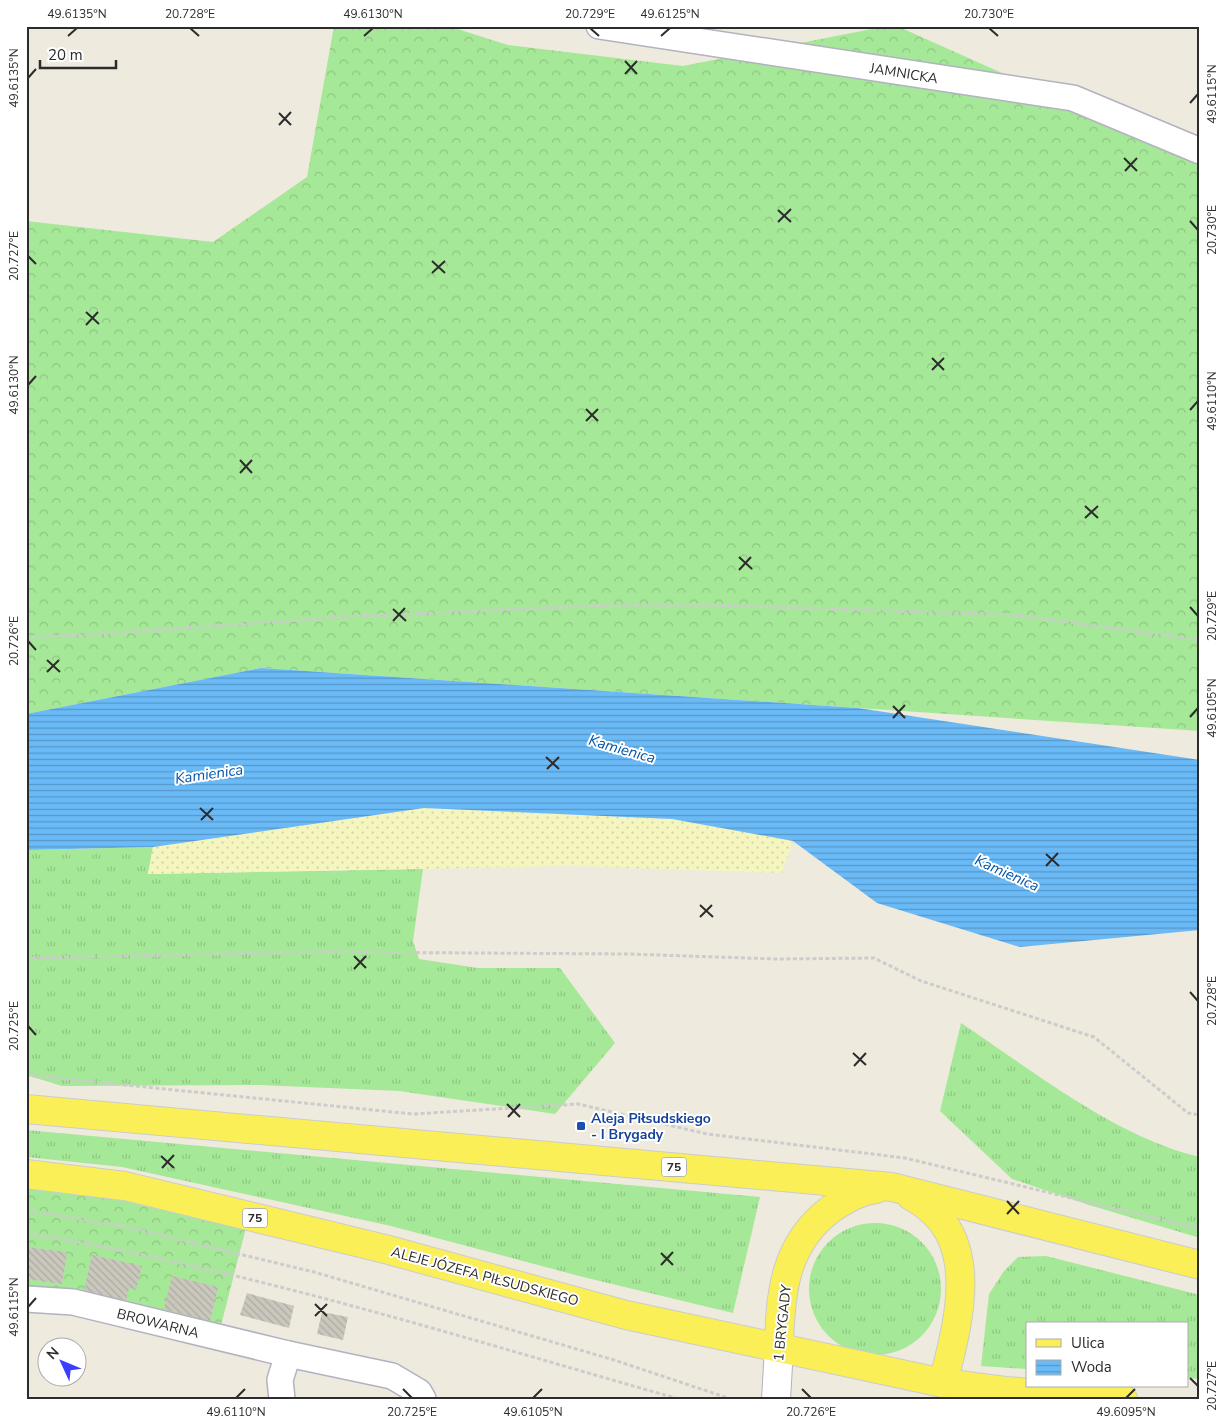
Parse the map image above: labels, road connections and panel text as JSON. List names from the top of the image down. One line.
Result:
{"streets":{"main road":["75","ALEJE JÓZEFA PIŁSUDSKIEGO","1 BRYGADY"],"street":["JAMNICKA","BROWARNA"]},"crossings":[["75","1 BRYGADY"],["ALEJE JÓZEFA PIŁSUDSKIEGO","1 BRYGADY"]],"water":["Kamienica"],"places":{"transit":["Aleja Piłsudskiego - I Brygady"]},"legend":["Ulica","Woda"],"scale_bar":"20 m","north":"top left","coordinates":["49.6135°N","20.728°E","49.6130°N","20.729°E","49.6125°N","20.730°E","49.6115°N","20.727°E","49.6110°N","20.726°E","49.6105°N","20.725°E","49.6095°N"]}
